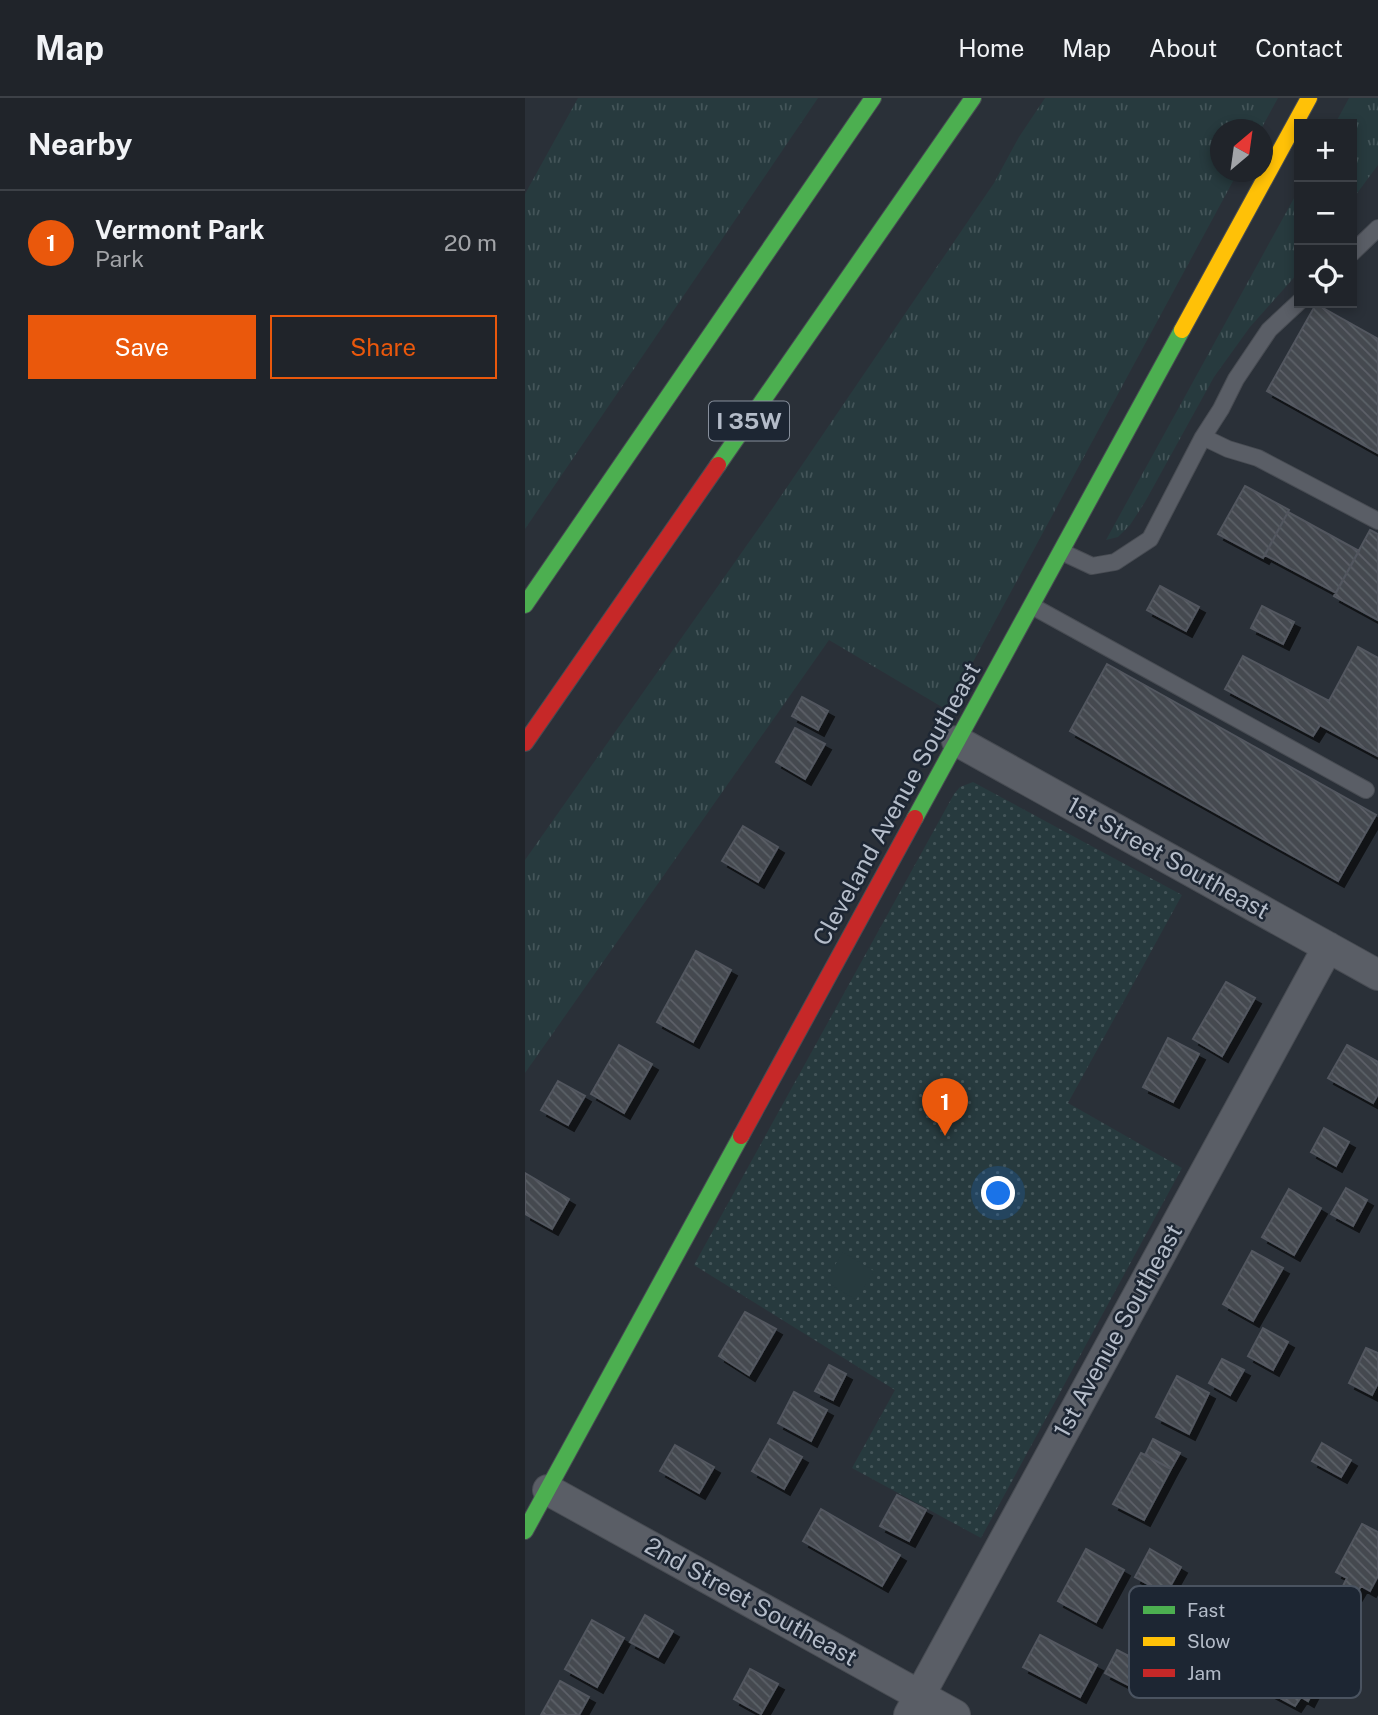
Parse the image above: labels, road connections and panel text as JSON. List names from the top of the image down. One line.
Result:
{"streets":{"main road":["I 35W","Cleveland Avenue Southeast"],"street":["1st Street Southeast","1st Avenue Southeast","2nd Street Southeast"]},"crossings":[["Cleveland Avenue Southeast","1st Street Southeast"],["Cleveland Avenue Southeast","2nd Street Southeast"],["1st Street Southeast","1st Avenue Southeast"],["1st Avenue Southeast","2nd Street Southeast"]],"legend":["Fast","Slow","Jam"],"north":"top right","page":{"header":"Map","nav":["Home","Map","About","Contact"],"heading":"Nearby","map_buttons":["+","−"],"list":[{"mark":"1","name":"Vermont Park","note":"Park","value":"20 m"}],"buttons":["Save","Share"],"pins":"1"}}
